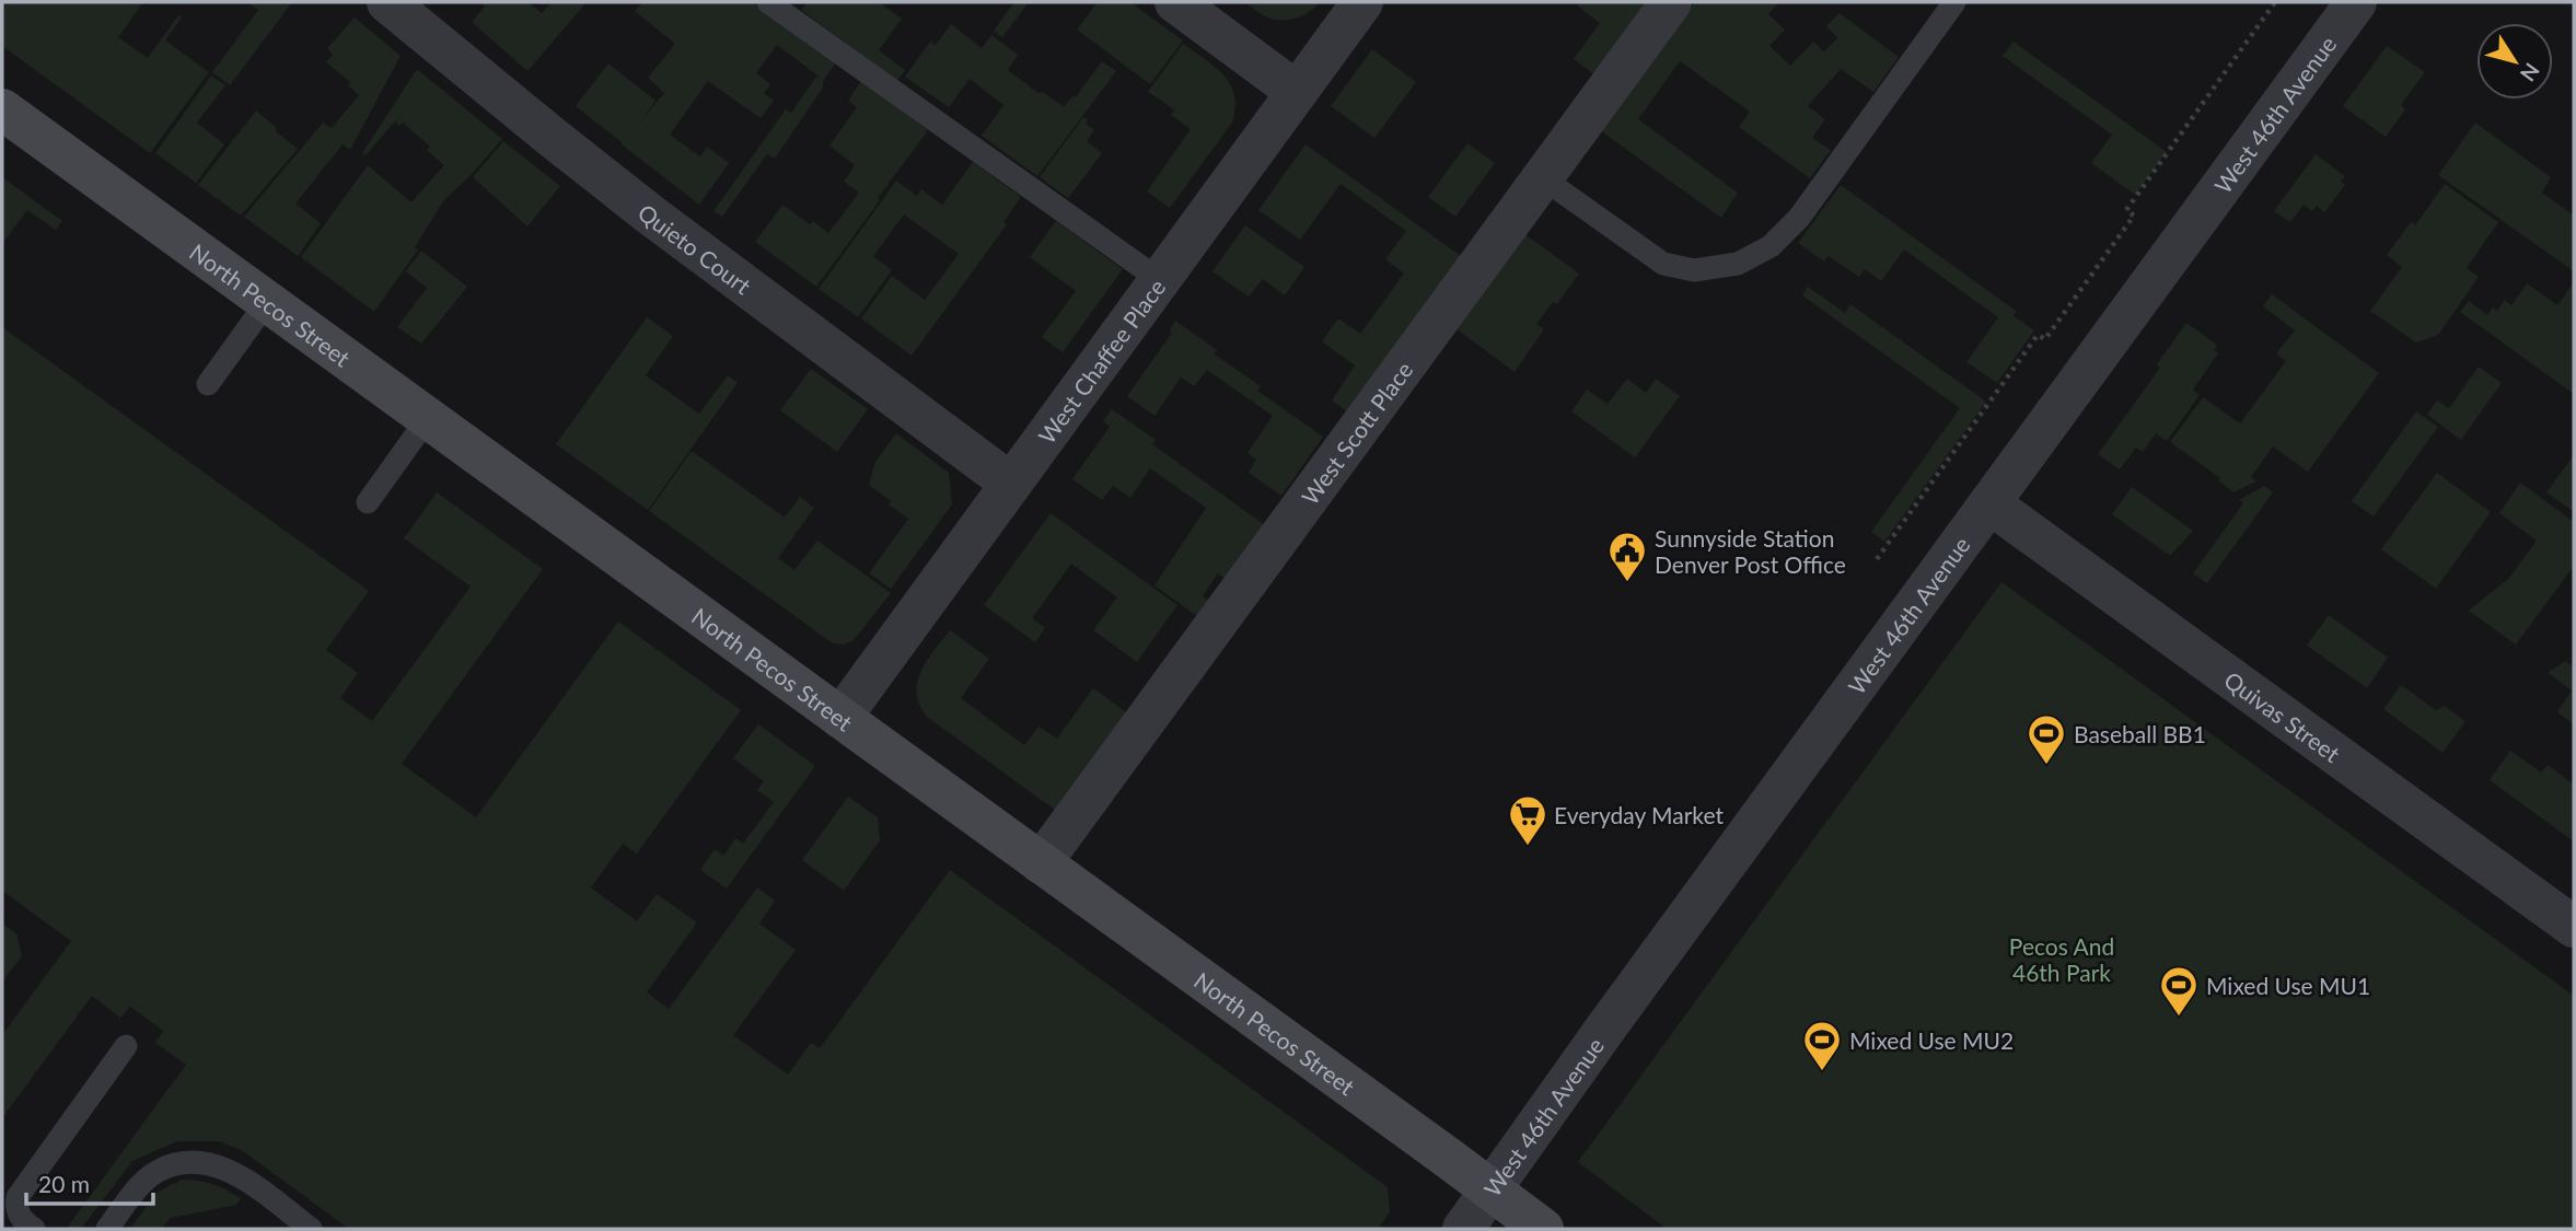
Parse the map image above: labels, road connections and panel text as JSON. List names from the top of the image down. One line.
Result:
{"streets":{"main road":["North Pecos Street"],"street":["West 46th Avenue","Quieto Court","West Chaffee Place","West Scott Place","Quivas Street"]},"crossings":[["West 46th Avenue","North Pecos Street"],["West 46th Avenue","Quivas Street"],["Quieto Court","West Chaffee Place"],["North Pecos Street","West Chaffee Place"],["North Pecos Street","West Scott Place"]],"parks":["Pecos And 46th Park"],"places":{"public building":["Sunnyside Station Denver Post Office"],"sports":["Baseball BB1","Mixed Use MU1","Mixed Use MU2"],"supermarket":["Everyday Market"]},"scale_bar":"20 m","north":"bottom right"}
